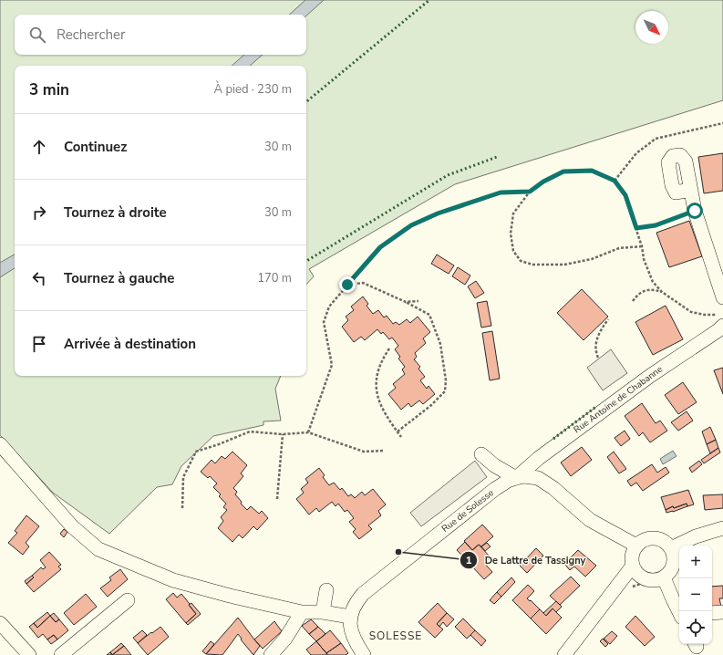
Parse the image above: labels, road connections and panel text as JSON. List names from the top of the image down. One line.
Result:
{"streets":{"street":["Rue Antoine de Chabanne","Rue de Solesse"]},"crossings":[["Rue Antoine de Chabanne","Rue de Solesse"]],"districts":["SOLESSE"],"places":["De Lattre de Tassigny"],"north":"bottom right","page":{"search":"Rechercher","heading":["3 min","À pied · 230 m"],"list":[["Continuez","30 m"],["Tournez à droite","30 m"],["Tournez à gauche","170 m"],"Arrivée à destination"],"map_buttons":["+","−"]}}
